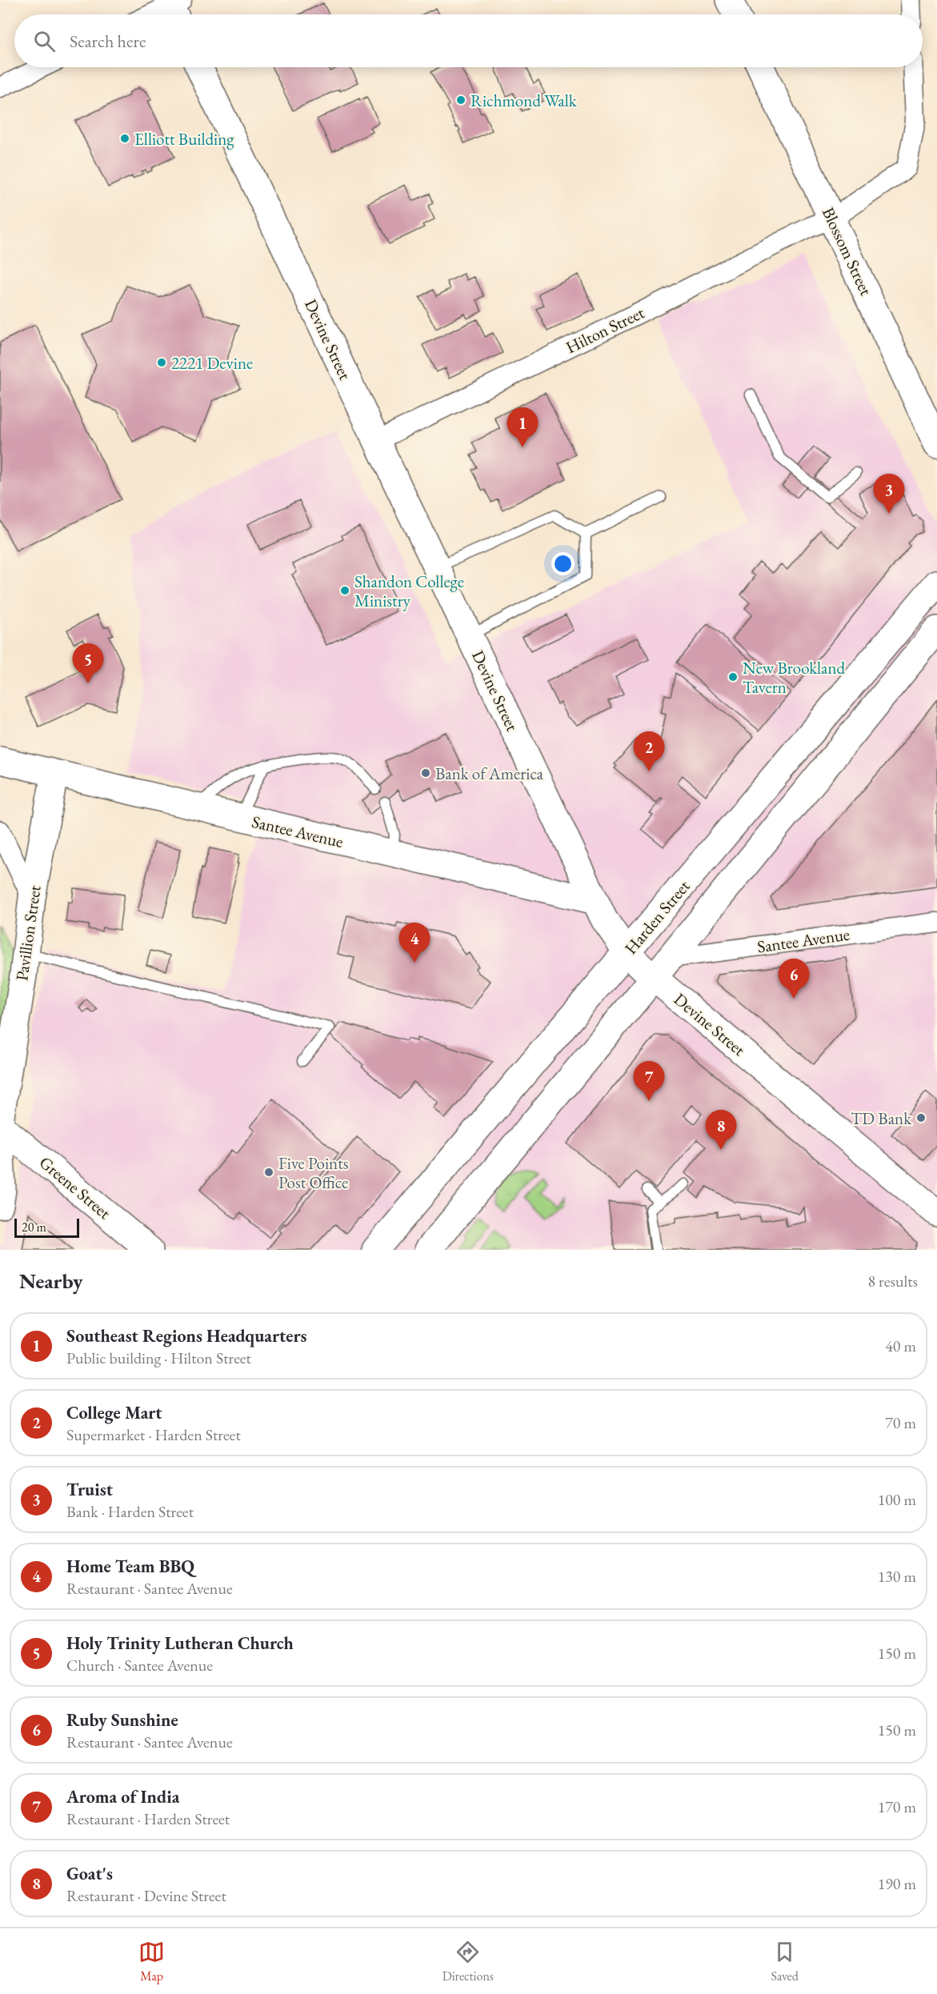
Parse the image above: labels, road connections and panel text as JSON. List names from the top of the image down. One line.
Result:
{"streets":{"main road":["Blossom Street","Devine Street","Santee Avenue","Harden Street","Pavillion Street","Greene Street"],"street":["Hilton Street"]},"crossings":[["Blossom Street","Hilton Street"],["Hilton Street","Devine Street"],["Devine Street","Santee Avenue"],["Devine Street","Harden Street"],["Santee Avenue","Harden Street"],["Santee Avenue","Pavillion Street"]],"places":["Richmond Walk","Elliott Building","2221 Devine","Shandon College Ministry","New Brookland Tavern","Bank of America","TD Bank","Five Points Post Office"],"scale_bar":"20 m","page":{"search":"Search here","pins":["1","3","5","2","4","6","7","8"],"scale":"20 m","heading":["Nearby","8 results"],"list":[{"mark":"1","name":"Southeast Regions Headquarters","note":"Public building · Hilton Street","value":"40 m"},{"mark":"2","name":"College Mart","note":"Supermarket · Harden Street","value":"70 m"},{"mark":"3","name":"Truist","note":"Bank · Harden Street","value":"100 m"},{"mark":"4","name":"Home Team BBQ","note":"Restaurant · Santee Avenue","value":"130 m"},{"mark":"5","name":"Holy Trinity Lutheran Church","note":"Church · Santee Avenue","value":"150 m"},{"mark":"6","name":"Ruby Sunshine","note":"Restaurant · Santee Avenue","value":"150 m"},{"mark":"7","name":"Aroma of India","note":"Restaurant · Harden Street","value":"170 m"},{"mark":"8","name":"Goat's","note":"Restaurant · Devine Street","value":"190 m"}],"nav":["Map","Directions","Saved"]}}
